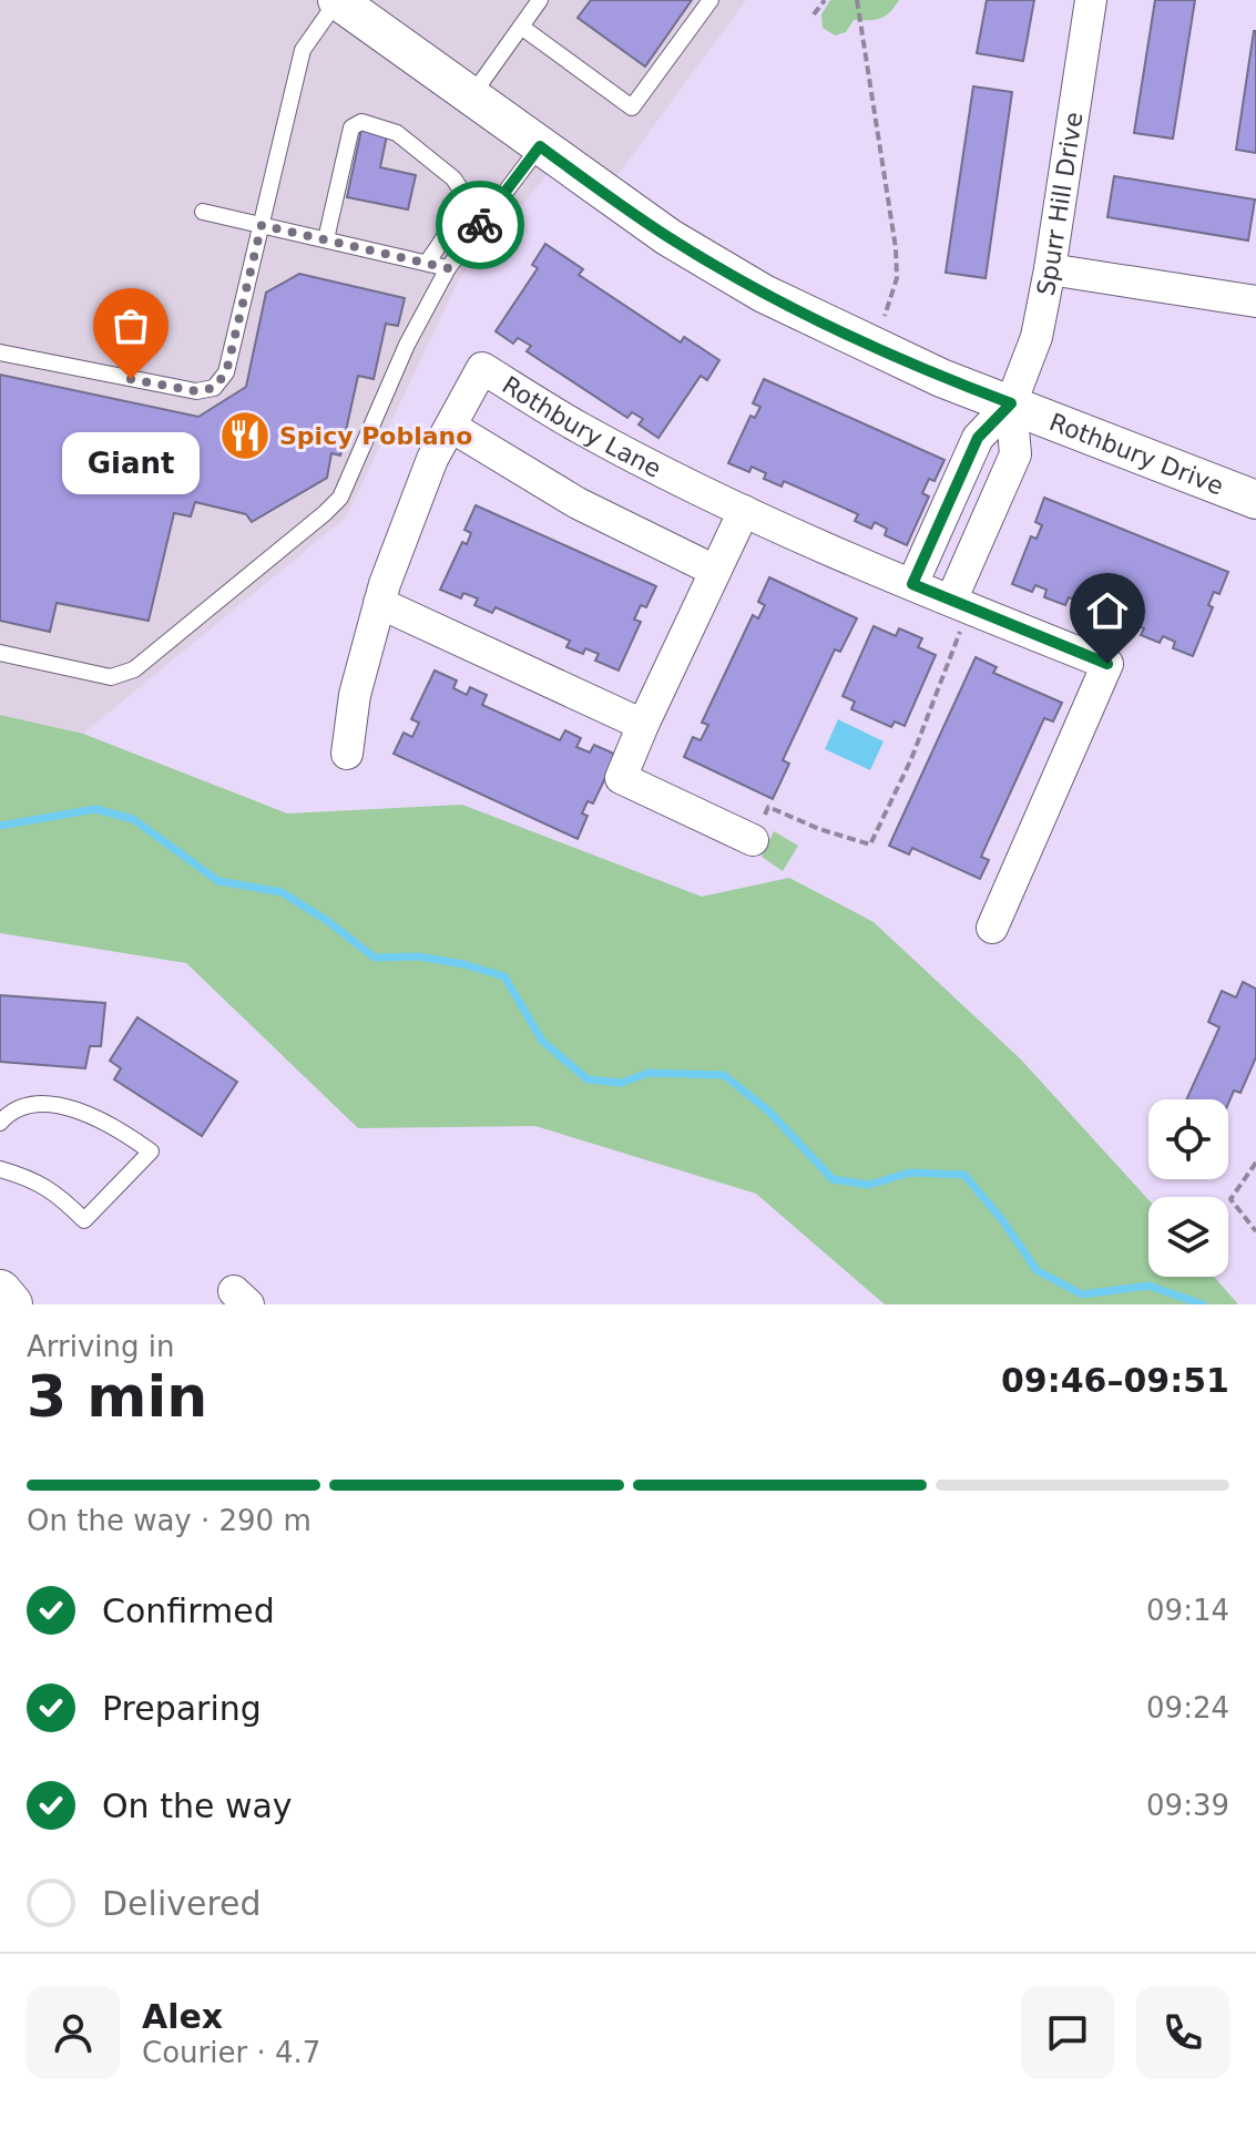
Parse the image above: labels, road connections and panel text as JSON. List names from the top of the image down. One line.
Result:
{"streets":{"street":["Spurr Hill Drive","Rothbury Lane","Rothbury Drive"]},"crossings":[["Spurr Hill Drive","Rothbury Drive"]],"places":{"other":["Giant"],"restaurant":["Spicy Poblano"]},"page":{"bubble":"Giant","heading":["3 min","Arriving in","09:46–09:51"],"panel":["Alex","Courier · 4.7"],"bar":"On the way · 290 m","list":[["Confirmed","09:14"],["Preparing","09:24"],["On the way","09:39"],"Delivered"]}}
